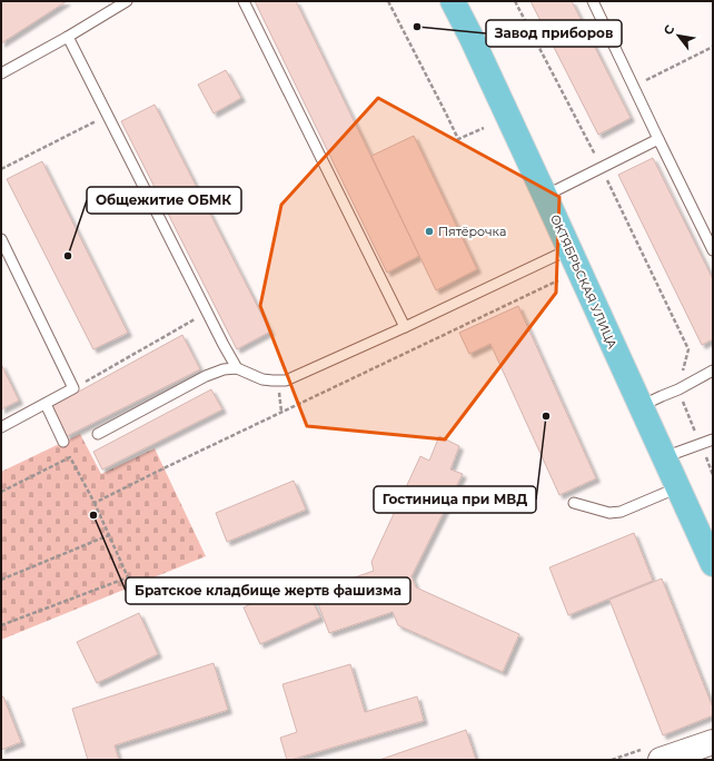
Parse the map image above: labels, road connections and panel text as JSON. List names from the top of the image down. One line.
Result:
{"streets":{"main road":["ОКТЯБРЬСКАЯ УЛИЦА"]},"places":["Завод приборов","Пятёрочка","Общежитие ОБМК","Гостиница при МВД","Братское кладбище жертв фашизма"],"north":"top left"}
